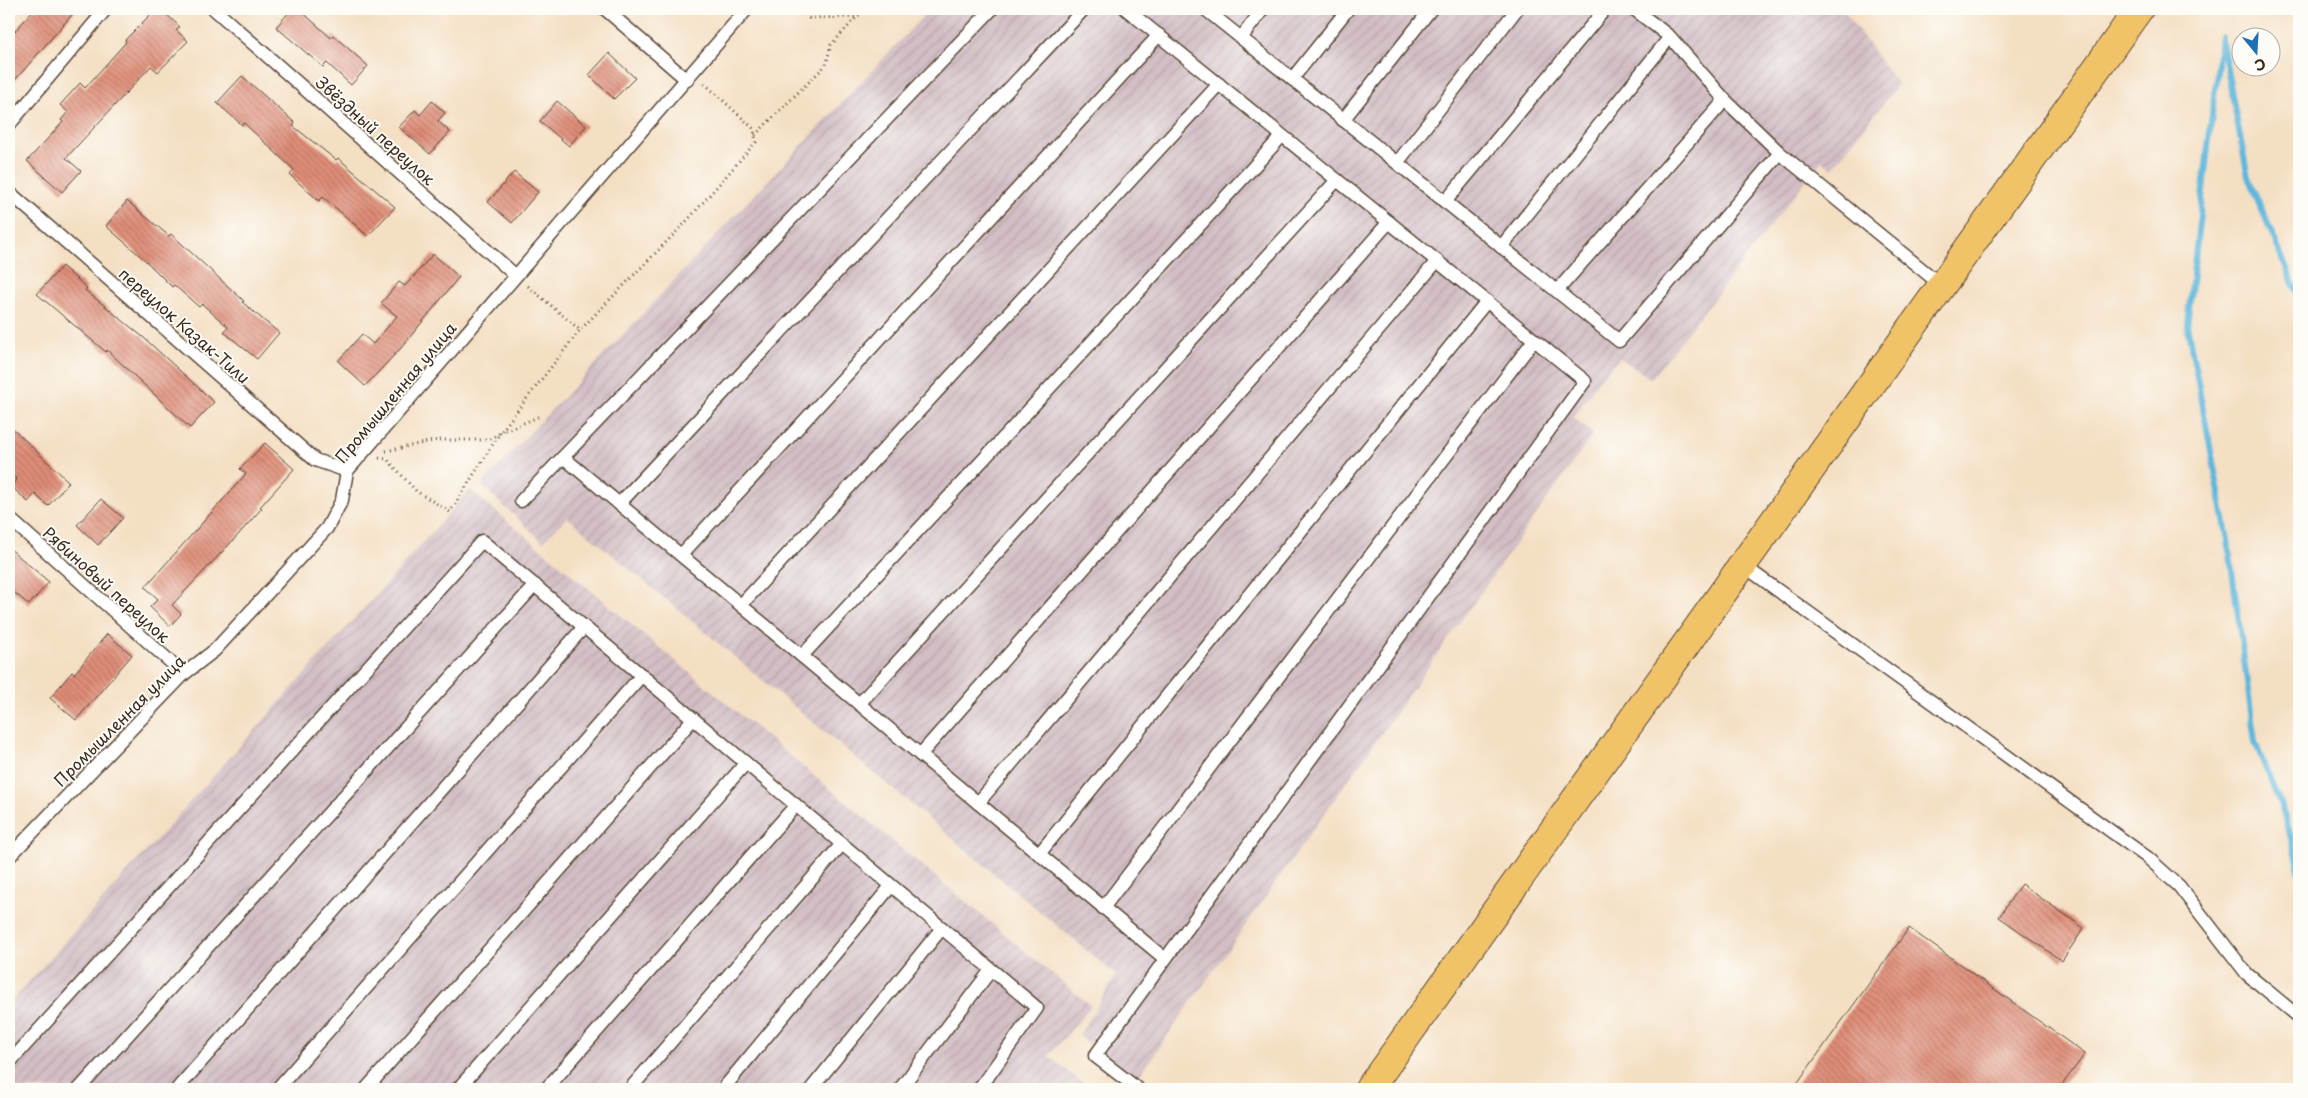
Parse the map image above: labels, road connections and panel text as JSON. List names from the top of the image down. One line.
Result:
{"streets":{"lane":["Звёздный переулок","переулок Казак-Тили","Промышленная улица","Рябиновый переулок"]},"crossings":[["Звёздный переулок","Промышленная улица"],["переулок Казак-Тили","Промышленная улица"],["Промышленная улица","Рябиновый переулок"]],"north":"bottom"}
